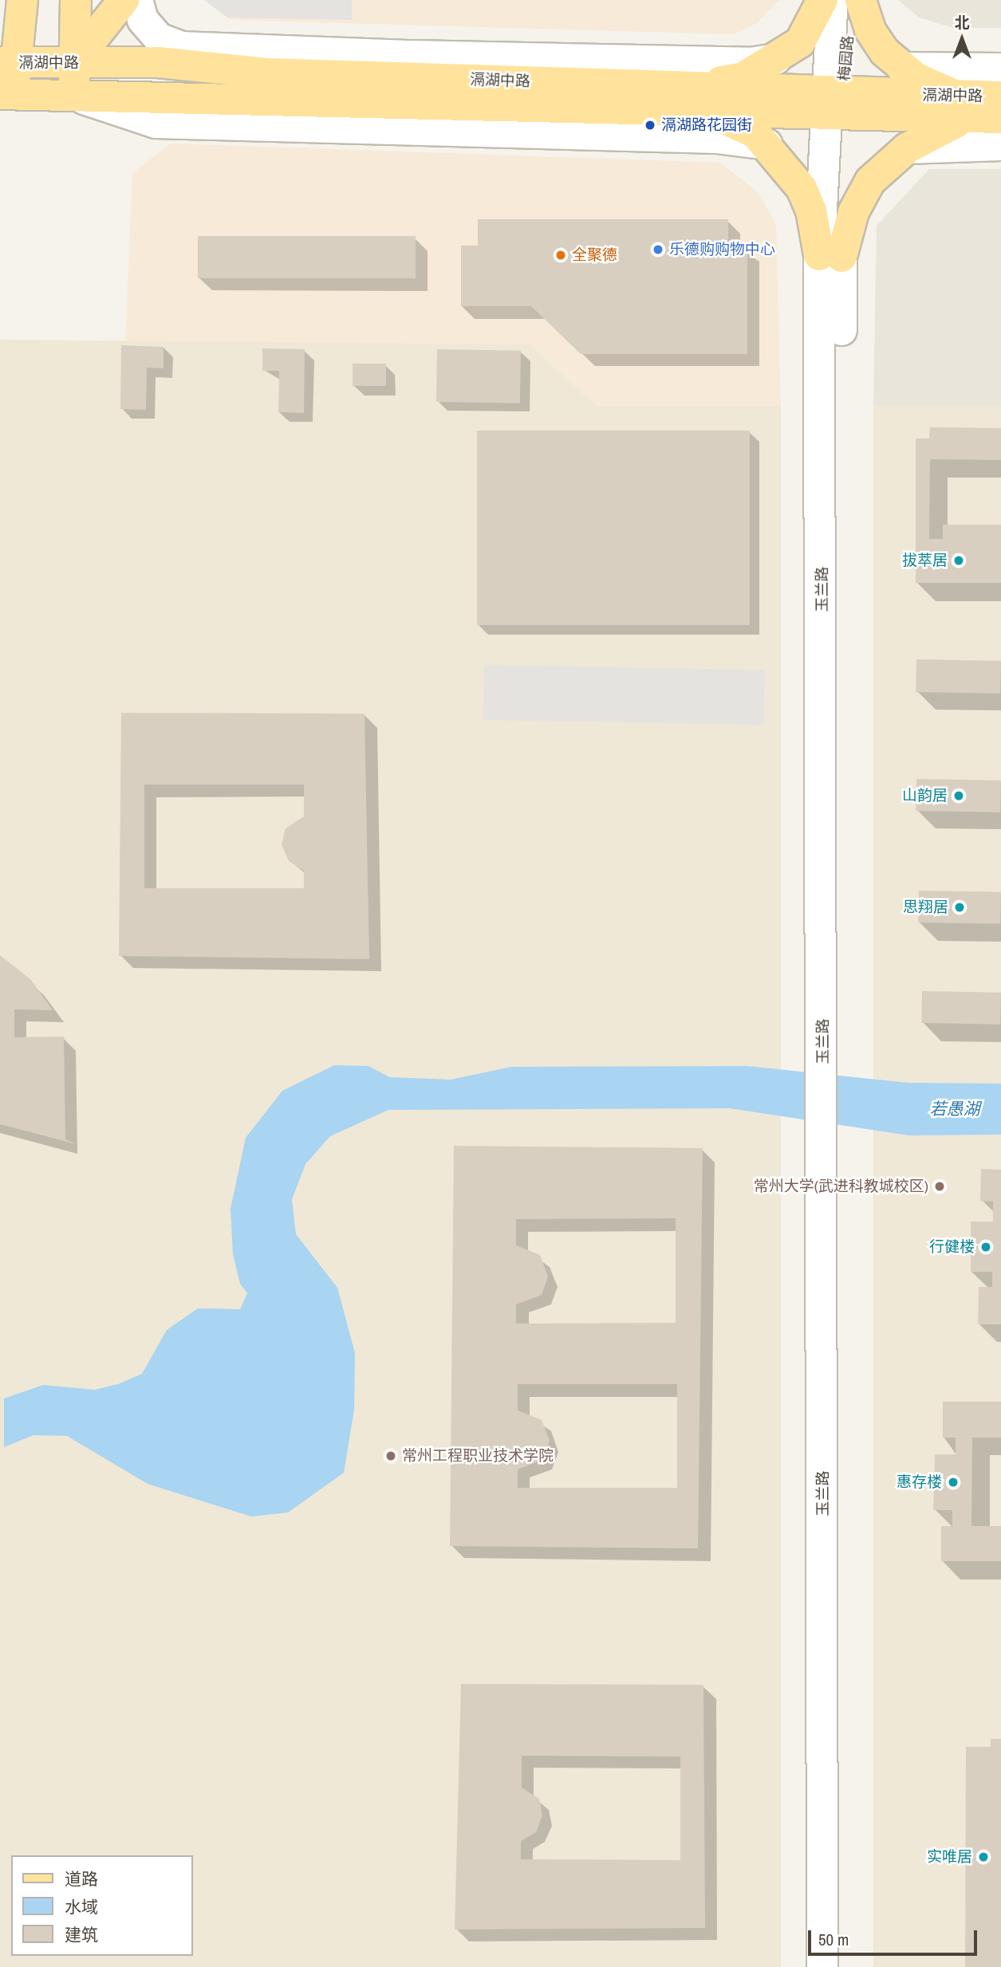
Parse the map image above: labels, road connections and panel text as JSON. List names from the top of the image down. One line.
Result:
{"streets":{"main road":["滆湖中路"],"street":["梅园路","玉兰路"]},"crossings":[["梅园路","滆湖中路"],["梅园路","玉兰路"],["滆湖中路","玉兰路"]],"water":["若愚湖"],"places":["滆湖路花园街","乐德购购物中心","全聚德","拔萃居","山韵居","思翔居","常州大学(武进科教城校区)","行健楼","常州工程职业技术学院","惠存楼","实唯居"],"legend":["道路","水域","建筑"],"scale_bar":"50 m","north":"top"}
